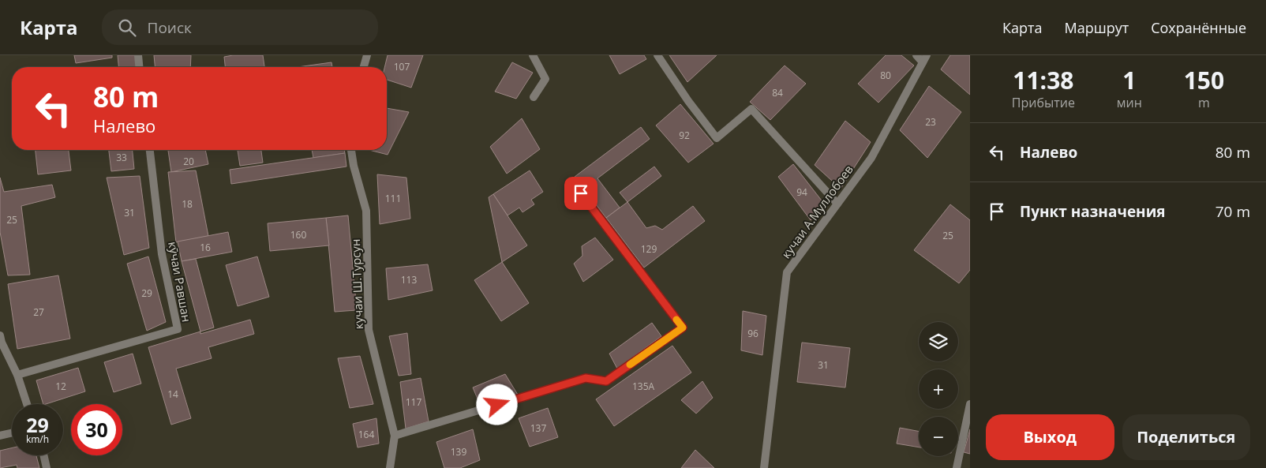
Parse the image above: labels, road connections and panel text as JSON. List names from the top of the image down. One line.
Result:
{"streets":{"street":["кучаи А.Муллобоев","кӯчаи Равшан","кучаи Ш.Турсун"]},"house_numbers":["107","80","84","23","92","33","20","94","111","18","31","25","160","25","16","129","113","29","27","96","31","12","135А","14","117","137","164","139"],"page":{"header":"Карта","search":"Поиск","nav":["Карта","Маршрут","Сохранённые"],"eta":["11:38","Прибытие","1","мин","150","m"],"turn":["80 m","Налево"],"list":[{"name":"Налево","value":"80 m"},{"name":"Пункт назначения","value":"70 m"}],"map_buttons":["+","−"],"speed":"29 km/h","limit":"30","buttons":["Выход","Поделиться"]}}
